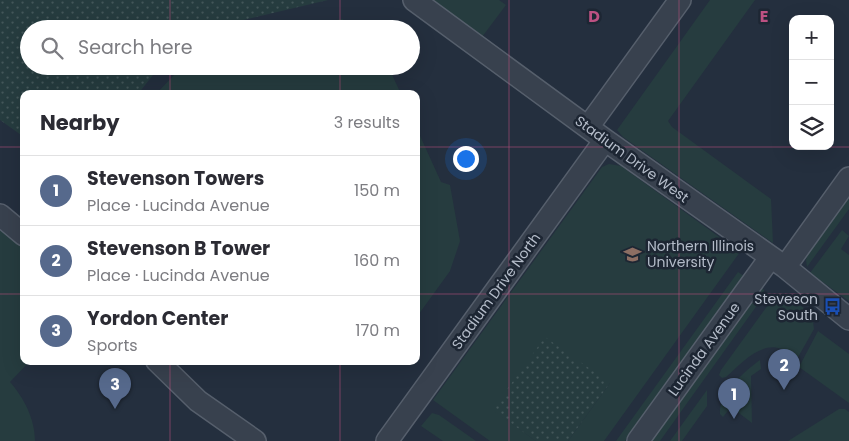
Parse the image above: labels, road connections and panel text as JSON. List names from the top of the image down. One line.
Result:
{"streets":{"street":["Stadium Drive West","Stadium Drive North","Lucinda Avenue"]},"crossings":[["Stadium Drive West","Stadium Drive North"],["Stadium Drive West","Lucinda Avenue"]],"places":{"school or university":["Northern Illinois University"],"bus stop":["Steveson South"]},"page":{"map_buttons":["+","−"],"search":"Search here","heading":["Nearby","3 results"],"list":[{"mark":"1","name":"Stevenson Towers","note":"Place · Lucinda Avenue","value":"150 m"},{"mark":"2","name":"Stevenson B Tower","note":"Place · Lucinda Avenue","value":"160 m"},{"mark":"3","name":"Yordon Center","note":"Sports","value":"170 m"}],"pins":["2","3","1"]},"grid":{"columns":["D","E"]}}
